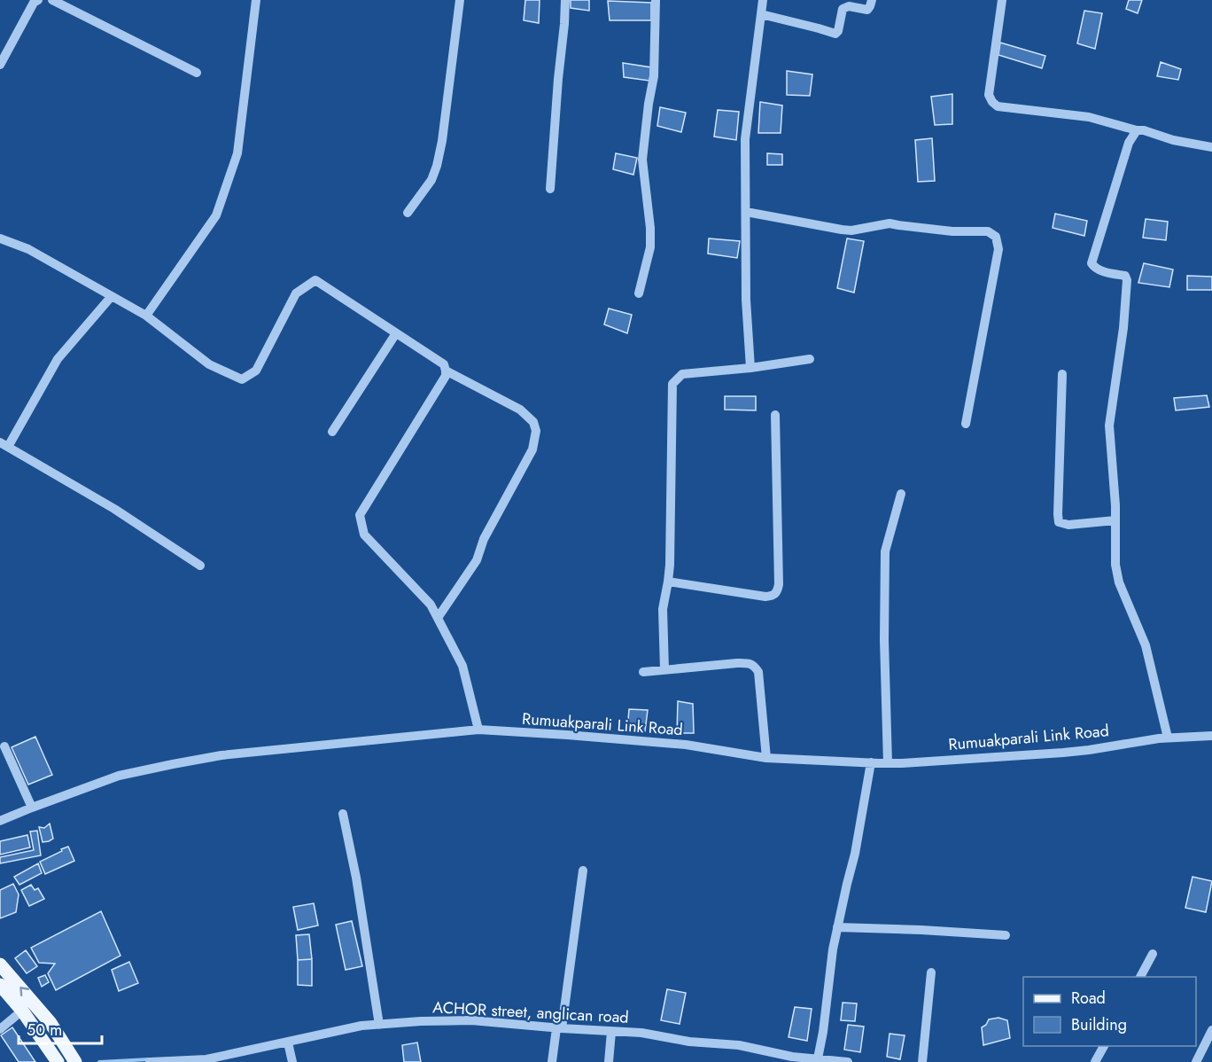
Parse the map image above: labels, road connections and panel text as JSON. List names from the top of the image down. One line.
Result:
{"streets":{"street":["Rumuakparali Link Road","ACHOR street, anglican road"]},"legend":["Road","Building"],"scale_bar":"50 m"}
